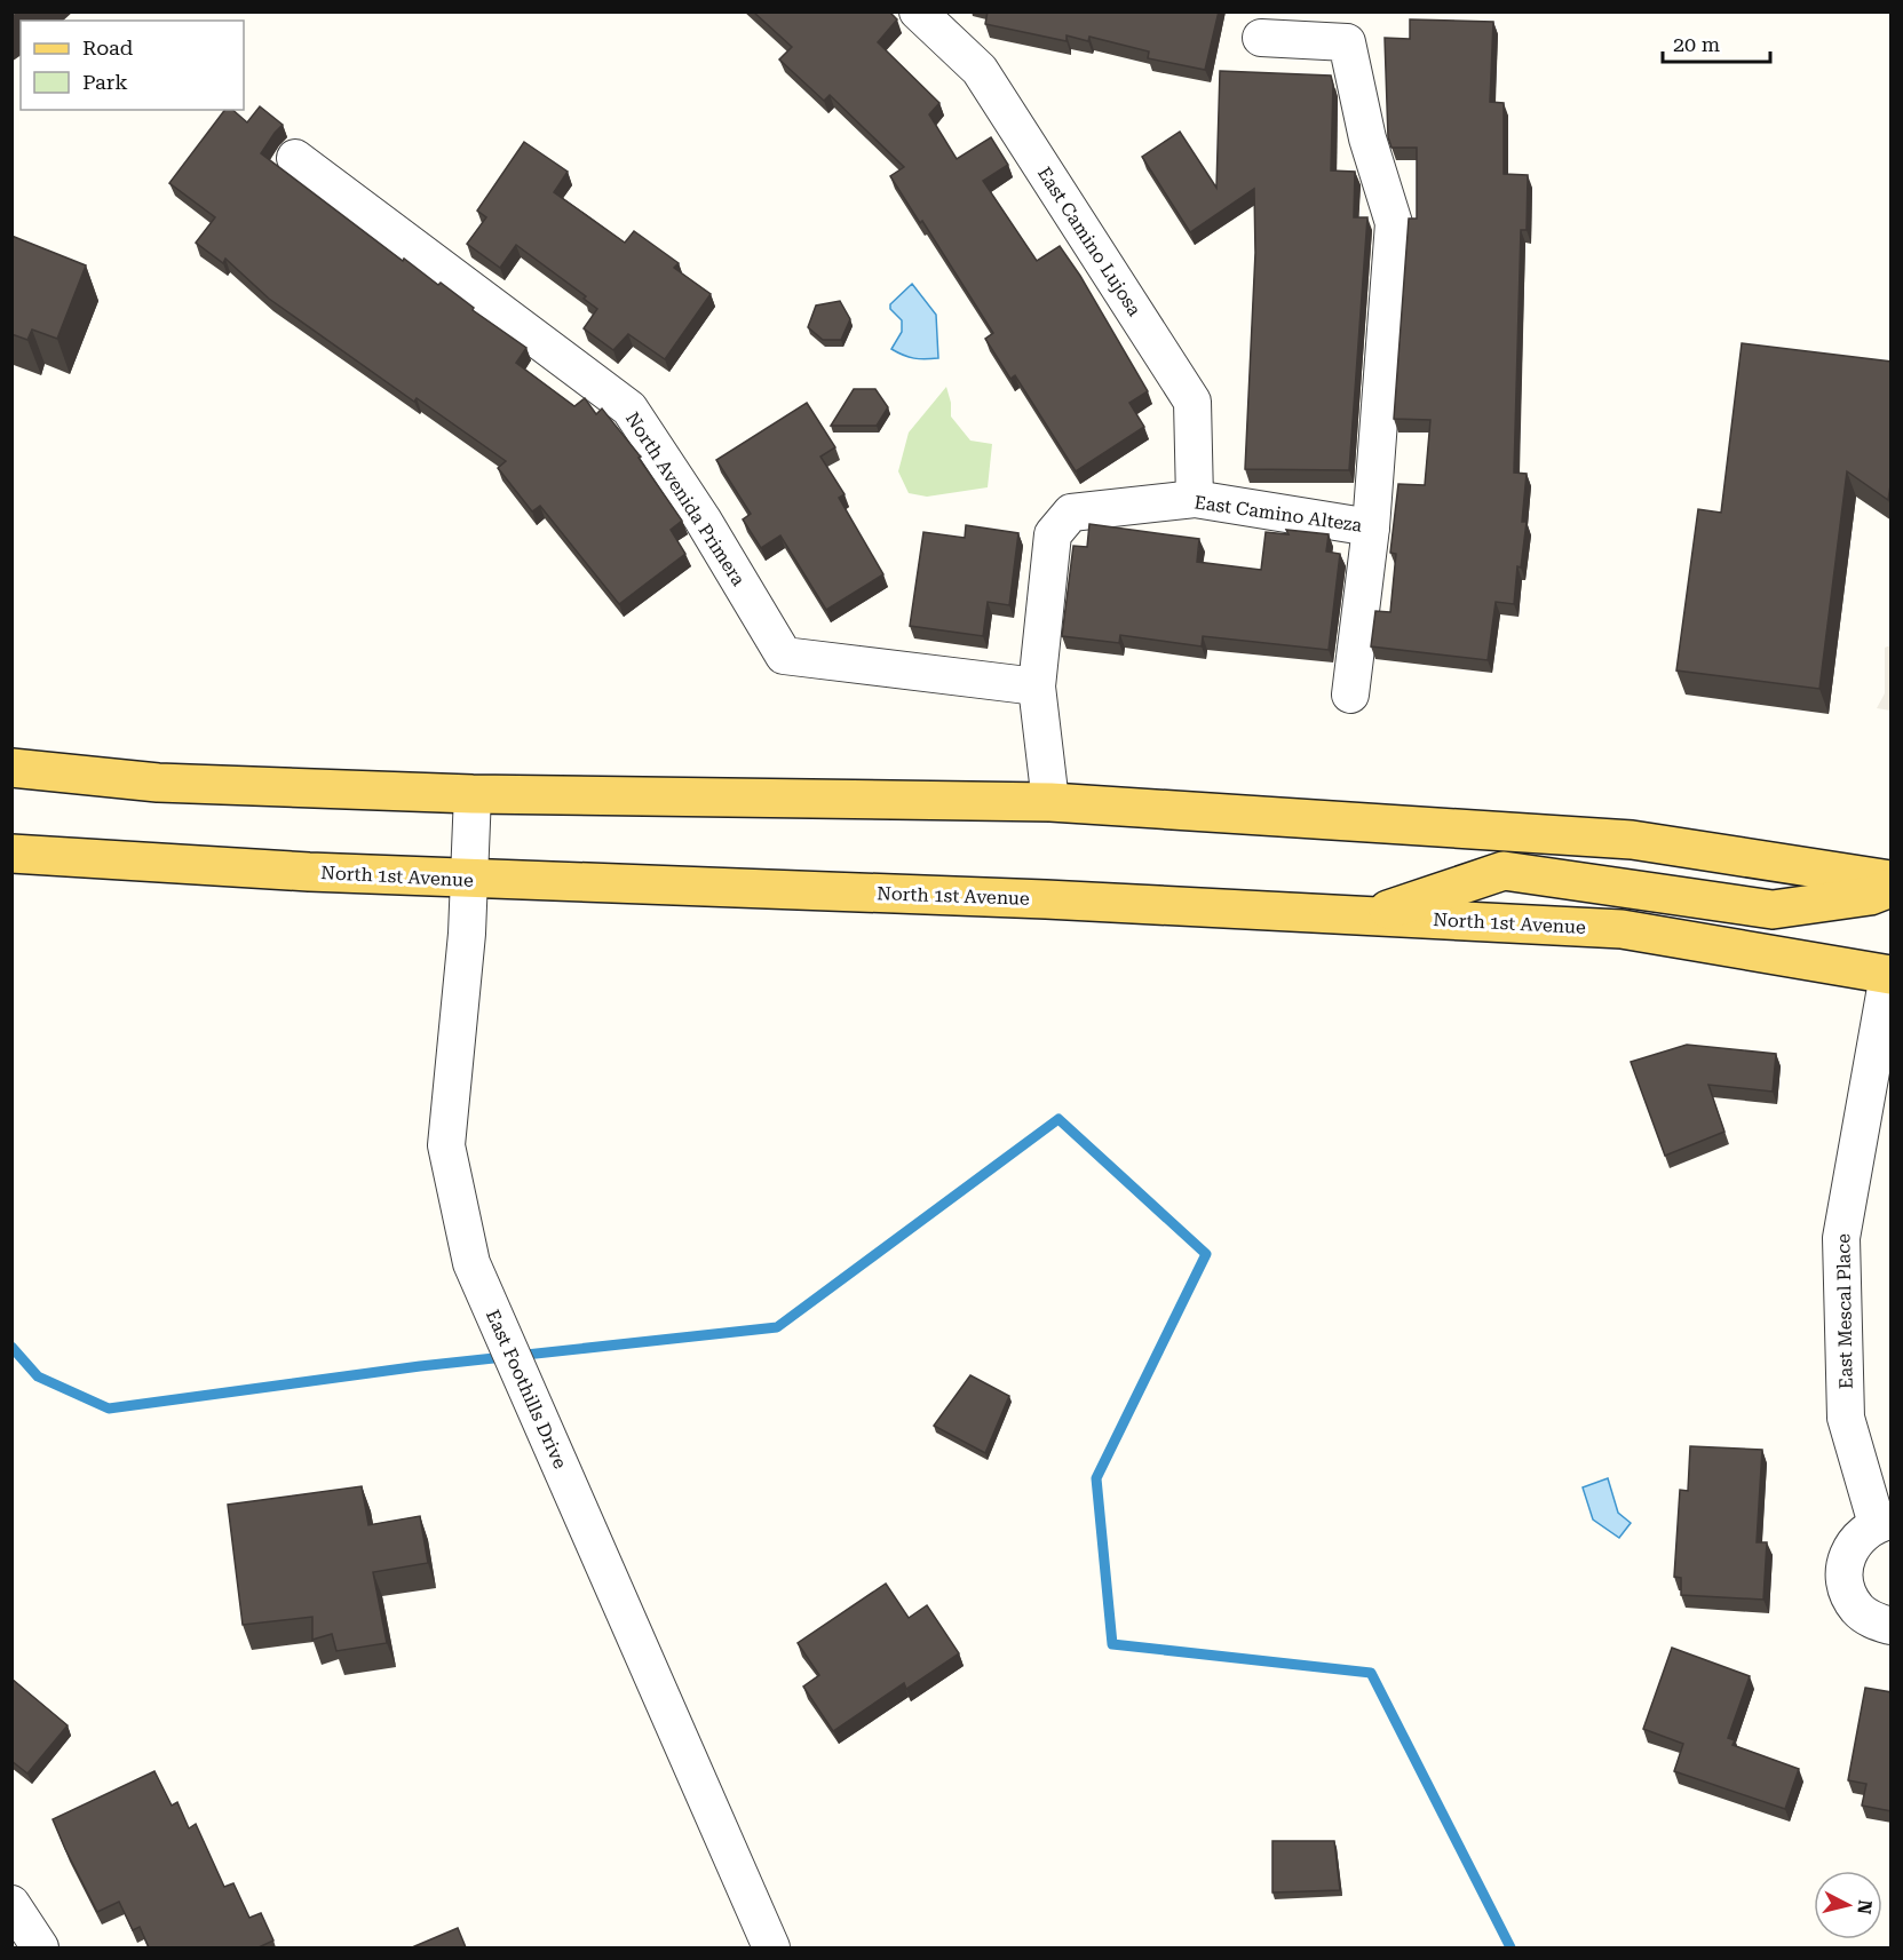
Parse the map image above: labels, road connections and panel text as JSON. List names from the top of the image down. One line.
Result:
{"streets":{"main road":["North 1st Avenue"],"street":["East Camino Lujosa","North Avenida Primera","East Camino Alteza","East Mescal Place","East Foothills Drive"]},"crossings":[["East Camino Lujosa","East Camino Alteza"],["North Avenida Primera","East Camino Alteza"],["North 1st Avenue","East Mescal Place"],["North 1st Avenue","East Foothills Drive"]],"legend":["Road","Park"],"scale_bar":"20 m","north":"right"}
